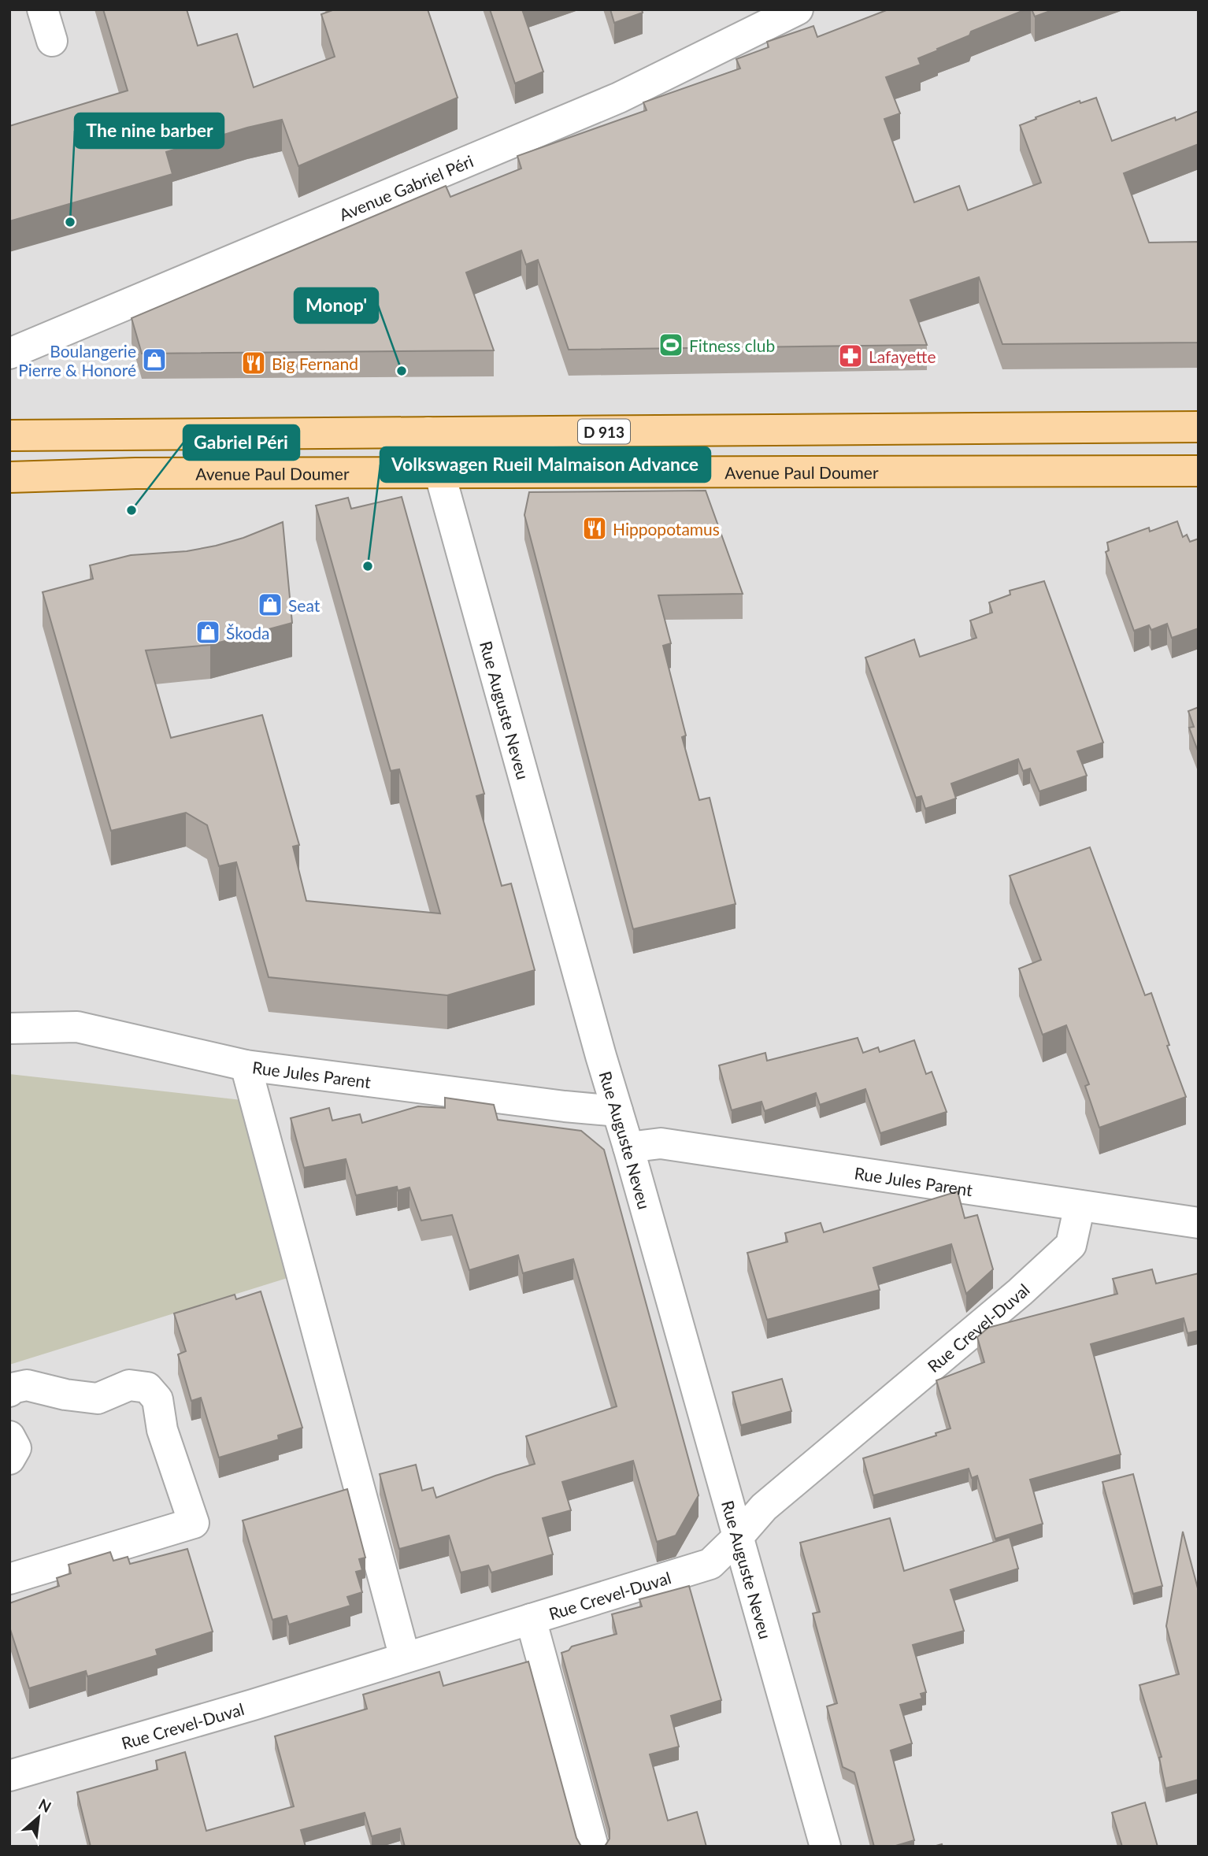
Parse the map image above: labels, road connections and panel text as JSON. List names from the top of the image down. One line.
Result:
{"streets":{"main road":["D 913","Avenue Paul Doumer"],"street":["Avenue Gabriel Péri","Rue Auguste Neveu","Rue Jules Parent","Rue Crevel-Duval"]},"crossings":[["D 913","Rue Auguste Neveu"],["Avenue Paul Doumer","Rue Auguste Neveu"],["Rue Auguste Neveu","Rue Jules Parent"],["Rue Auguste Neveu","Rue Crevel-Duval"],["Rue Jules Parent","Rue Crevel-Duval"]],"places":{"other":["The nine barber","Monop'","Gabriel Péri","Volkswagen Rueil Malmaison Advance"],"sports":["Fitness club"],"pharmacy":["Lafayette"],"shop":["Boulangerie Pierre & Honoré","Seat","Škoda"],"restaurant":["Big Fernand","Hippopotamus"]},"north":"top right"}
